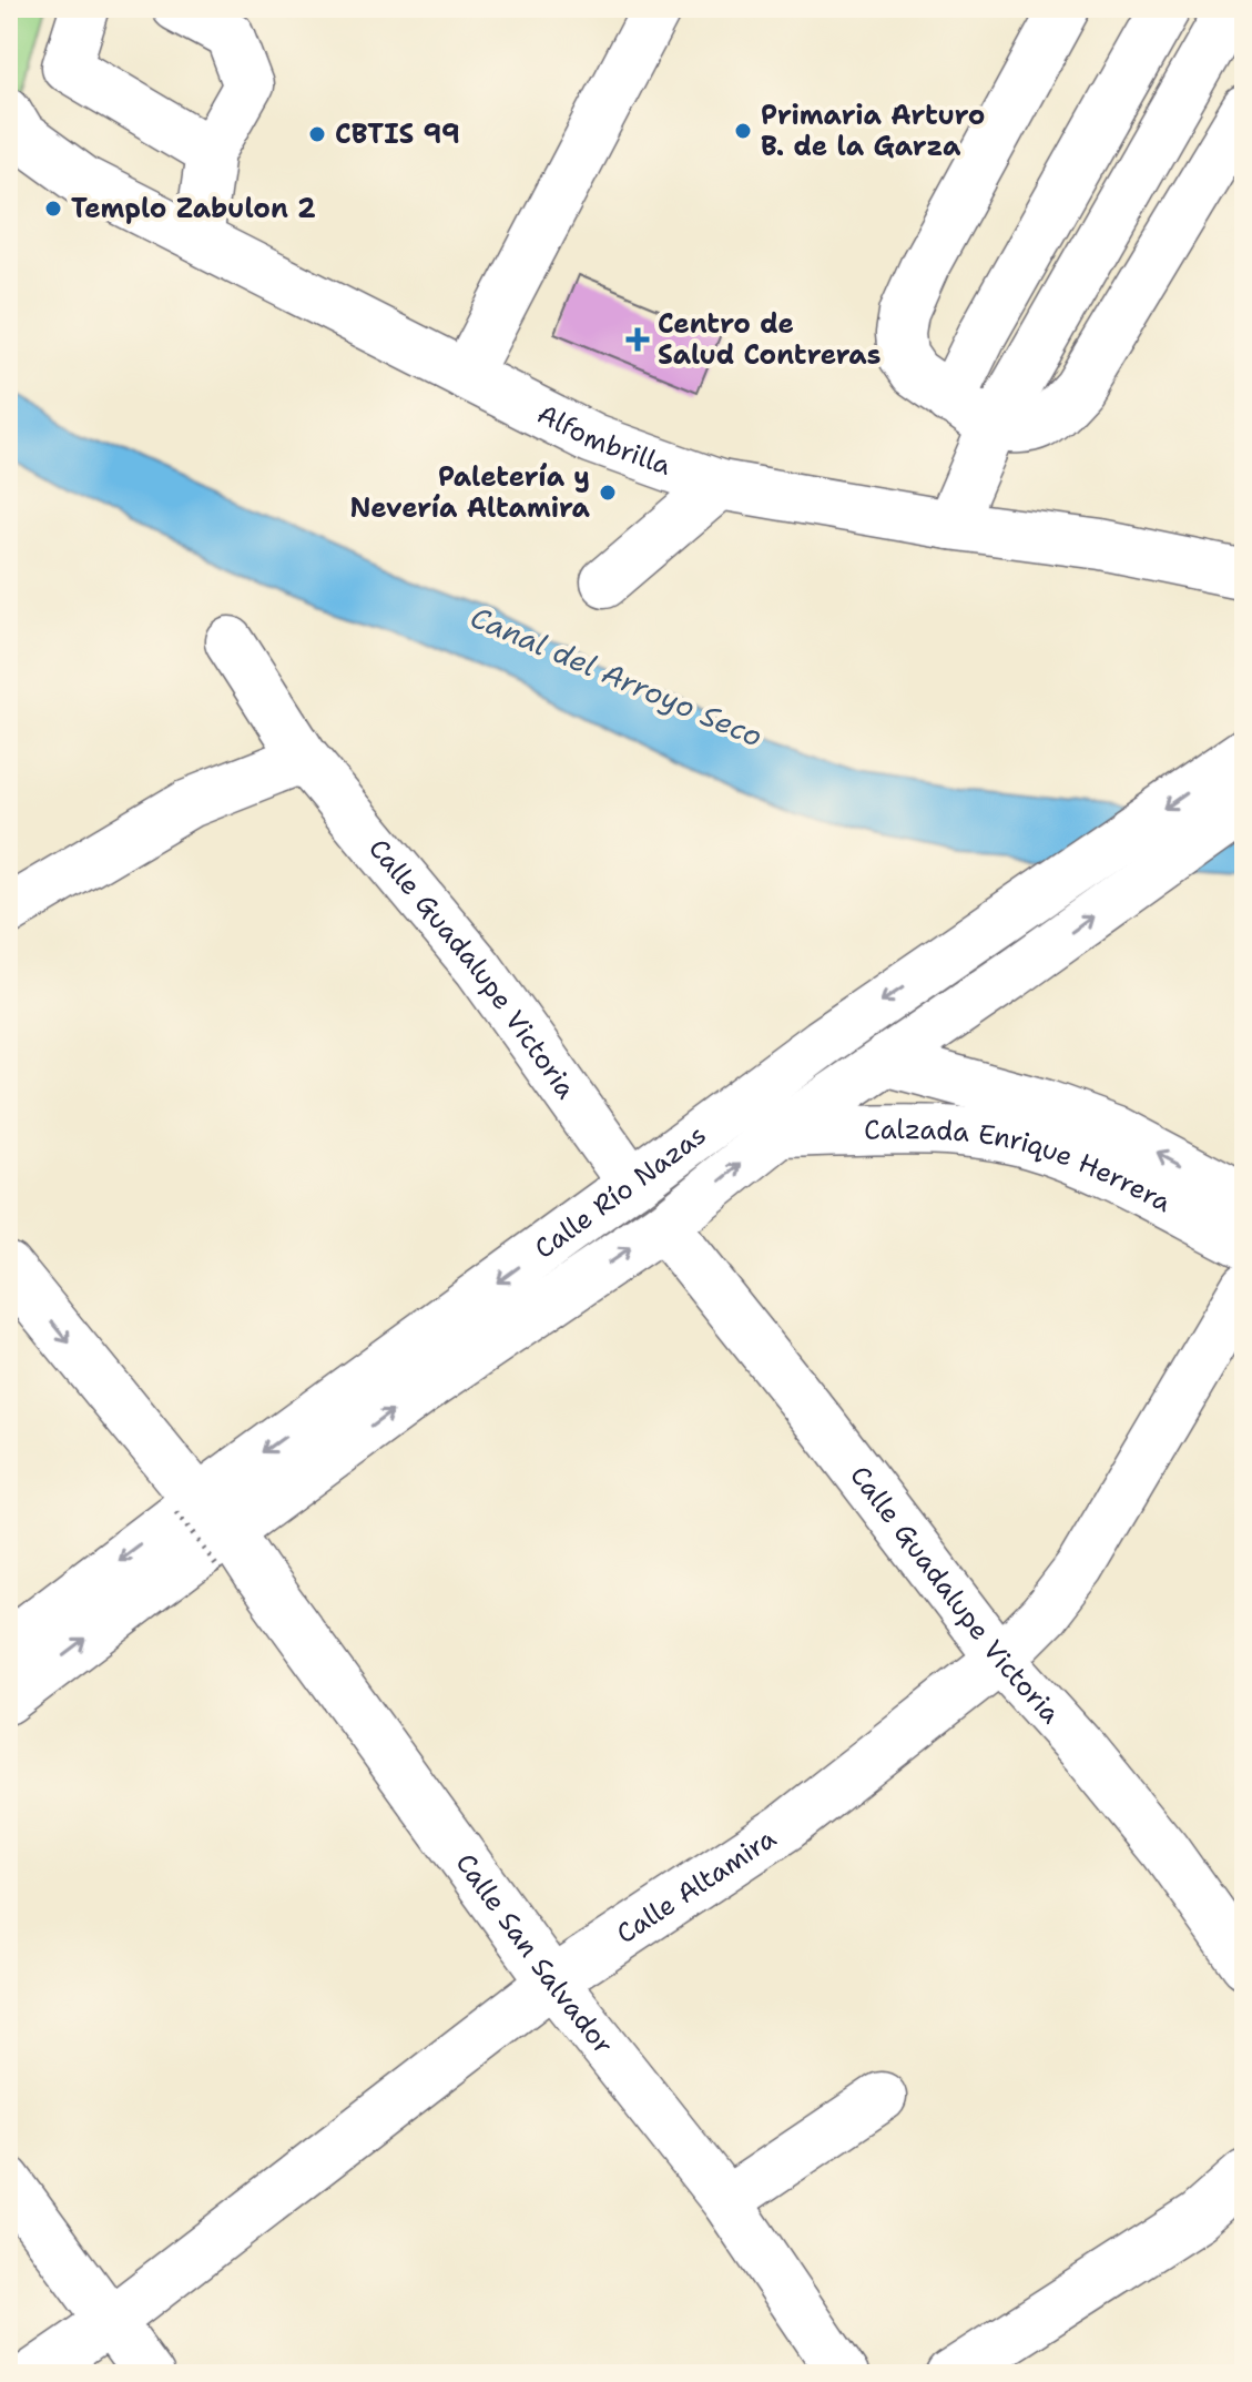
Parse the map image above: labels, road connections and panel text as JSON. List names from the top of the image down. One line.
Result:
{"streets":{"street":["Alfombrilla","Calle Guadalupe Victoria","Calzada Enrique Herrera","Calle Río Nazas","Calle Altamira","Calle San Salvador"]},"crossings":[["Calle Guadalupe Victoria","Calle Río Nazas"],["Calle Guadalupe Victoria","Calle Altamira"],["Calzada Enrique Herrera","Calle Río Nazas"],["Calle Río Nazas","Calle San Salvador"],["Calle Altamira","Calle San Salvador"]],"water":["Canal del Arroyo Seco"],"places":{"other":["Primaria Arturo B. de la Garza","CBTIS 99","Templo Zabulon 2","Paletería y Nevería Altamira"],"health":["Centro de Salud Contreras"]}}
